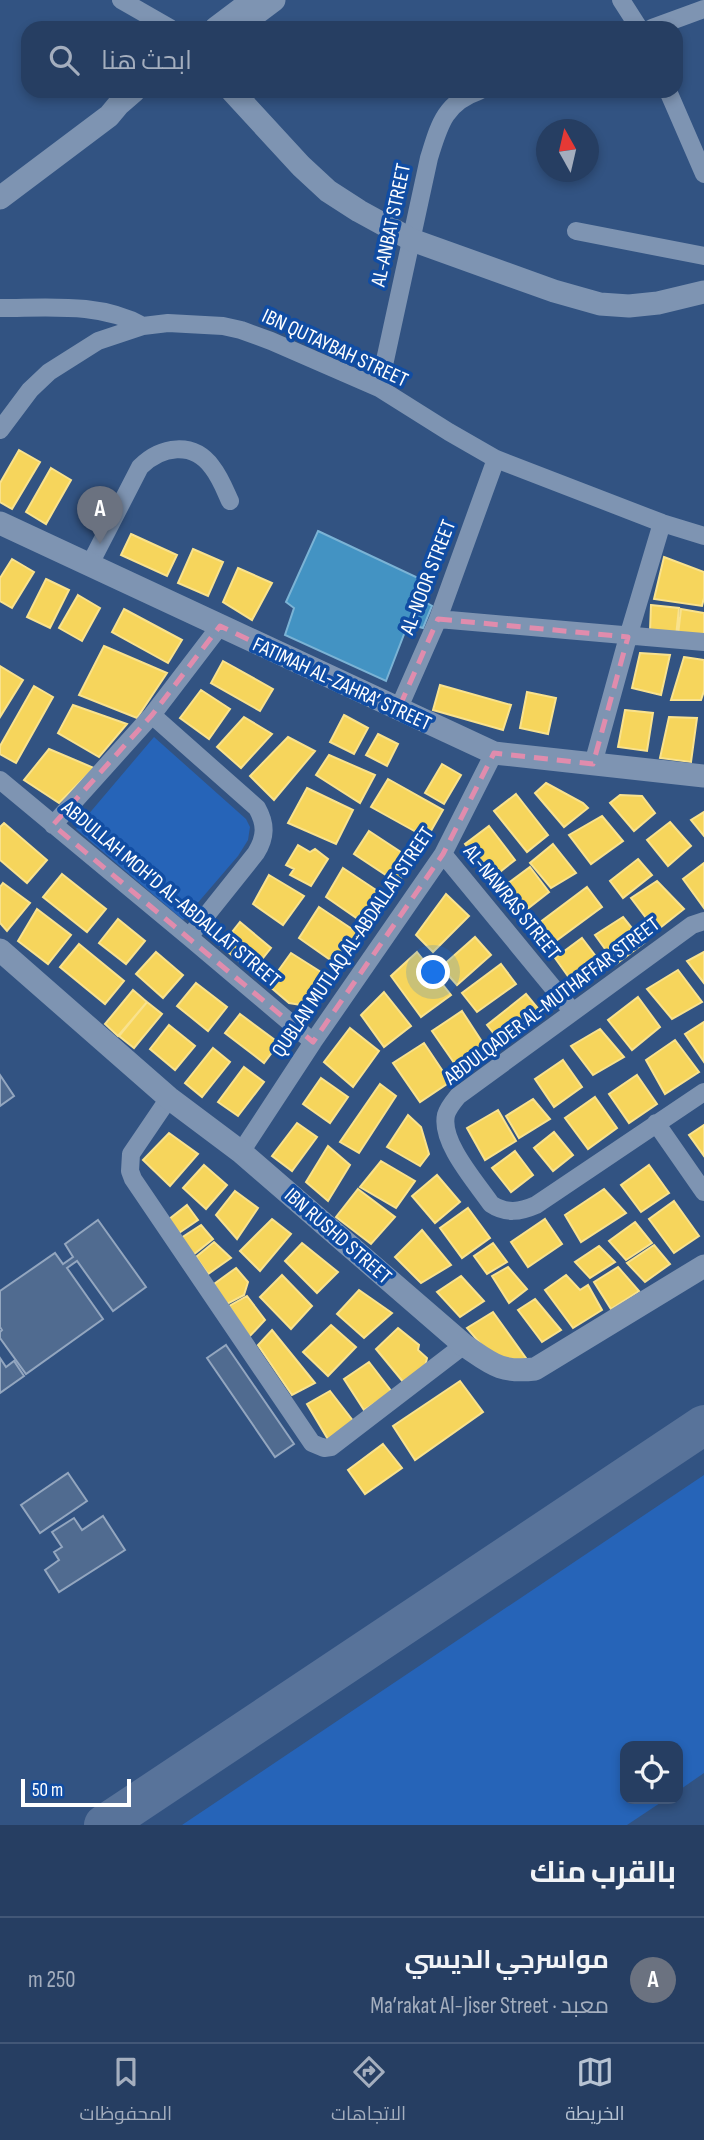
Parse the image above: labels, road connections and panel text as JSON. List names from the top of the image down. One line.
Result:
{"streets":{"street":["AL-ANBAT STREET","IBN QUTAYBAH STREET","AL-NOOR STREET","FATIMAH AL-ZAHRA’ STREET","ABDULLAH MOH’D AL-ABDALLAT STREET","AL-NAWRAS STREET","QUBLAN MUTLAQ AL-ABDALLAT STREET","ABDULQADER AL-MUTHAFFAR STREET","IBN RUSHD STREET"]},"crossings":[["AL-ANBAT STREET","IBN QUTAYBAH STREET"],["IBN QUTAYBAH STREET","AL-NOOR STREET"],["AL-NOOR STREET","FATIMAH AL-ZAHRA’ STREET"],["FATIMAH AL-ZAHRA’ STREET","QUBLAN MUTLAQ AL-ABDALLAT STREET"],["ABDULLAH MOH’D AL-ABDALLAT STREET","QUBLAN MUTLAQ AL-ABDALLAT STREET"],["AL-NAWRAS STREET","QUBLAN MUTLAQ AL-ABDALLAT STREET"],["AL-NAWRAS STREET","ABDULQADER AL-MUTHAFFAR STREET"],["QUBLAN MUTLAQ AL-ABDALLAT STREET","IBN RUSHD STREET"]],"scale_bar":"50 m","north":"top","page":{"search":"ابحث هنا","pins":"A","scale":"50 m","heading":"بالقرب منك","list":[{"mark":"A","name":"مواسرجي الديسي","note":"معبد · Ma’rakat Al-Jiser Street","value":"250 m"}],"nav":["الخريطة","الاتجاهات","المحفوظات"]}}
